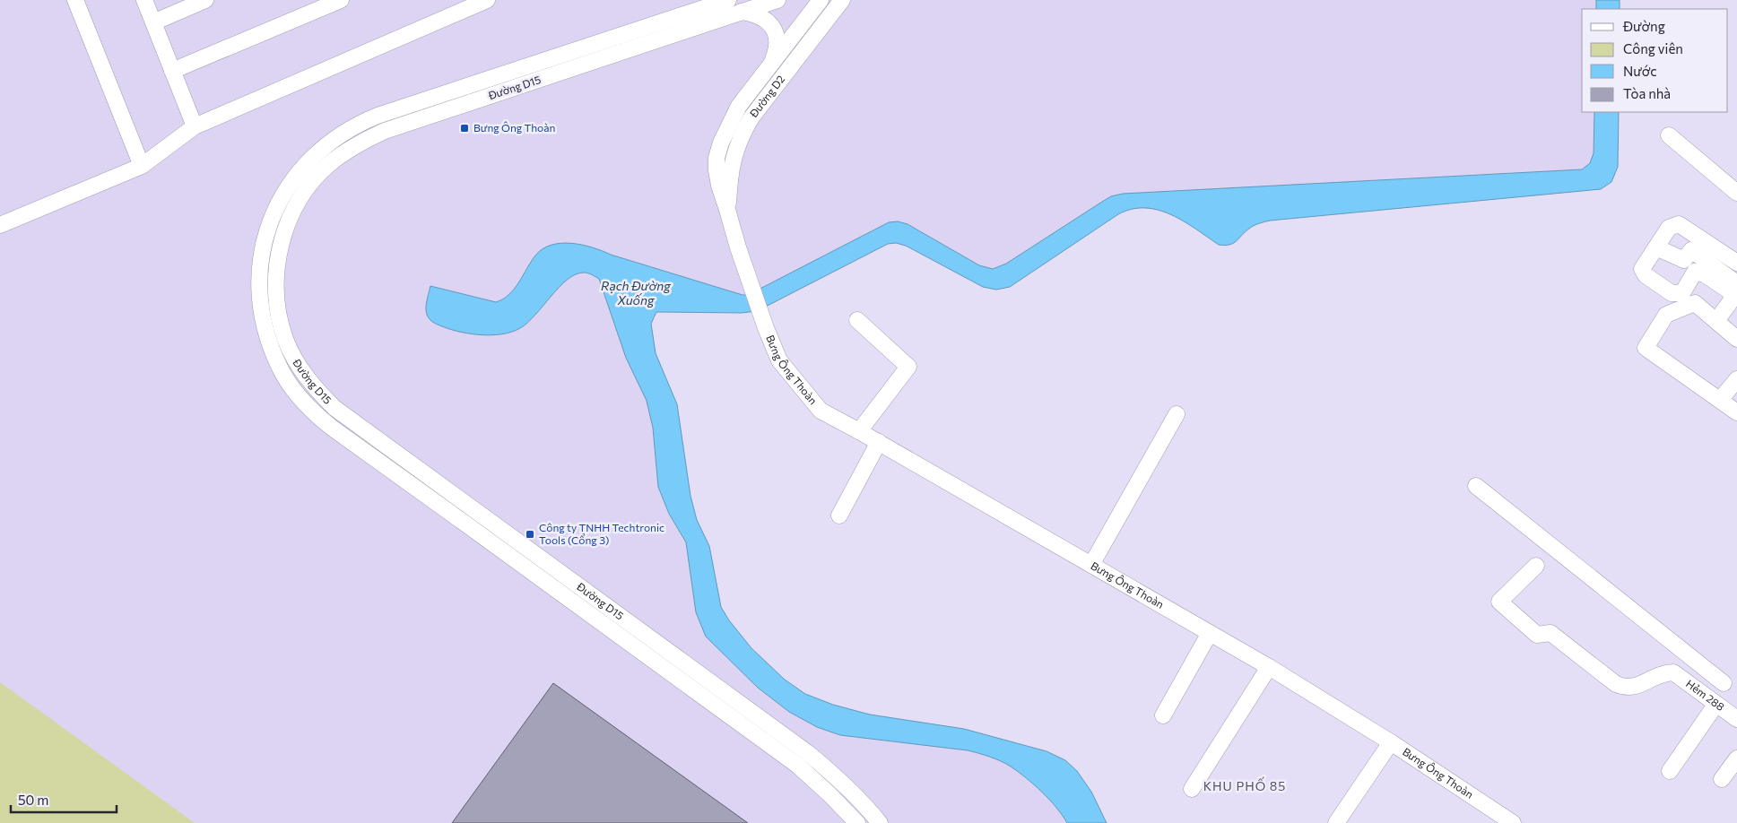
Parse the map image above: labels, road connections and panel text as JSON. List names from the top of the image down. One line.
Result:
{"streets":{"street":["Đường D15","Đường D2","Bưng Ông Thoàn","Hẻm 288"]},"crossings":[["Đường D2","Bưng Ông Thoàn"]],"districts":["KHU PHỐ 85"],"water":["Rạch Đường Xuống"],"places":{"transit":["Bưng Ông Thoàn","Công ty TNHH Techtronic Tools (Cổng 3)"]},"legend":["Đường","Công viên","Nước","Tòa nhà"],"scale_bar":"50 m"}
